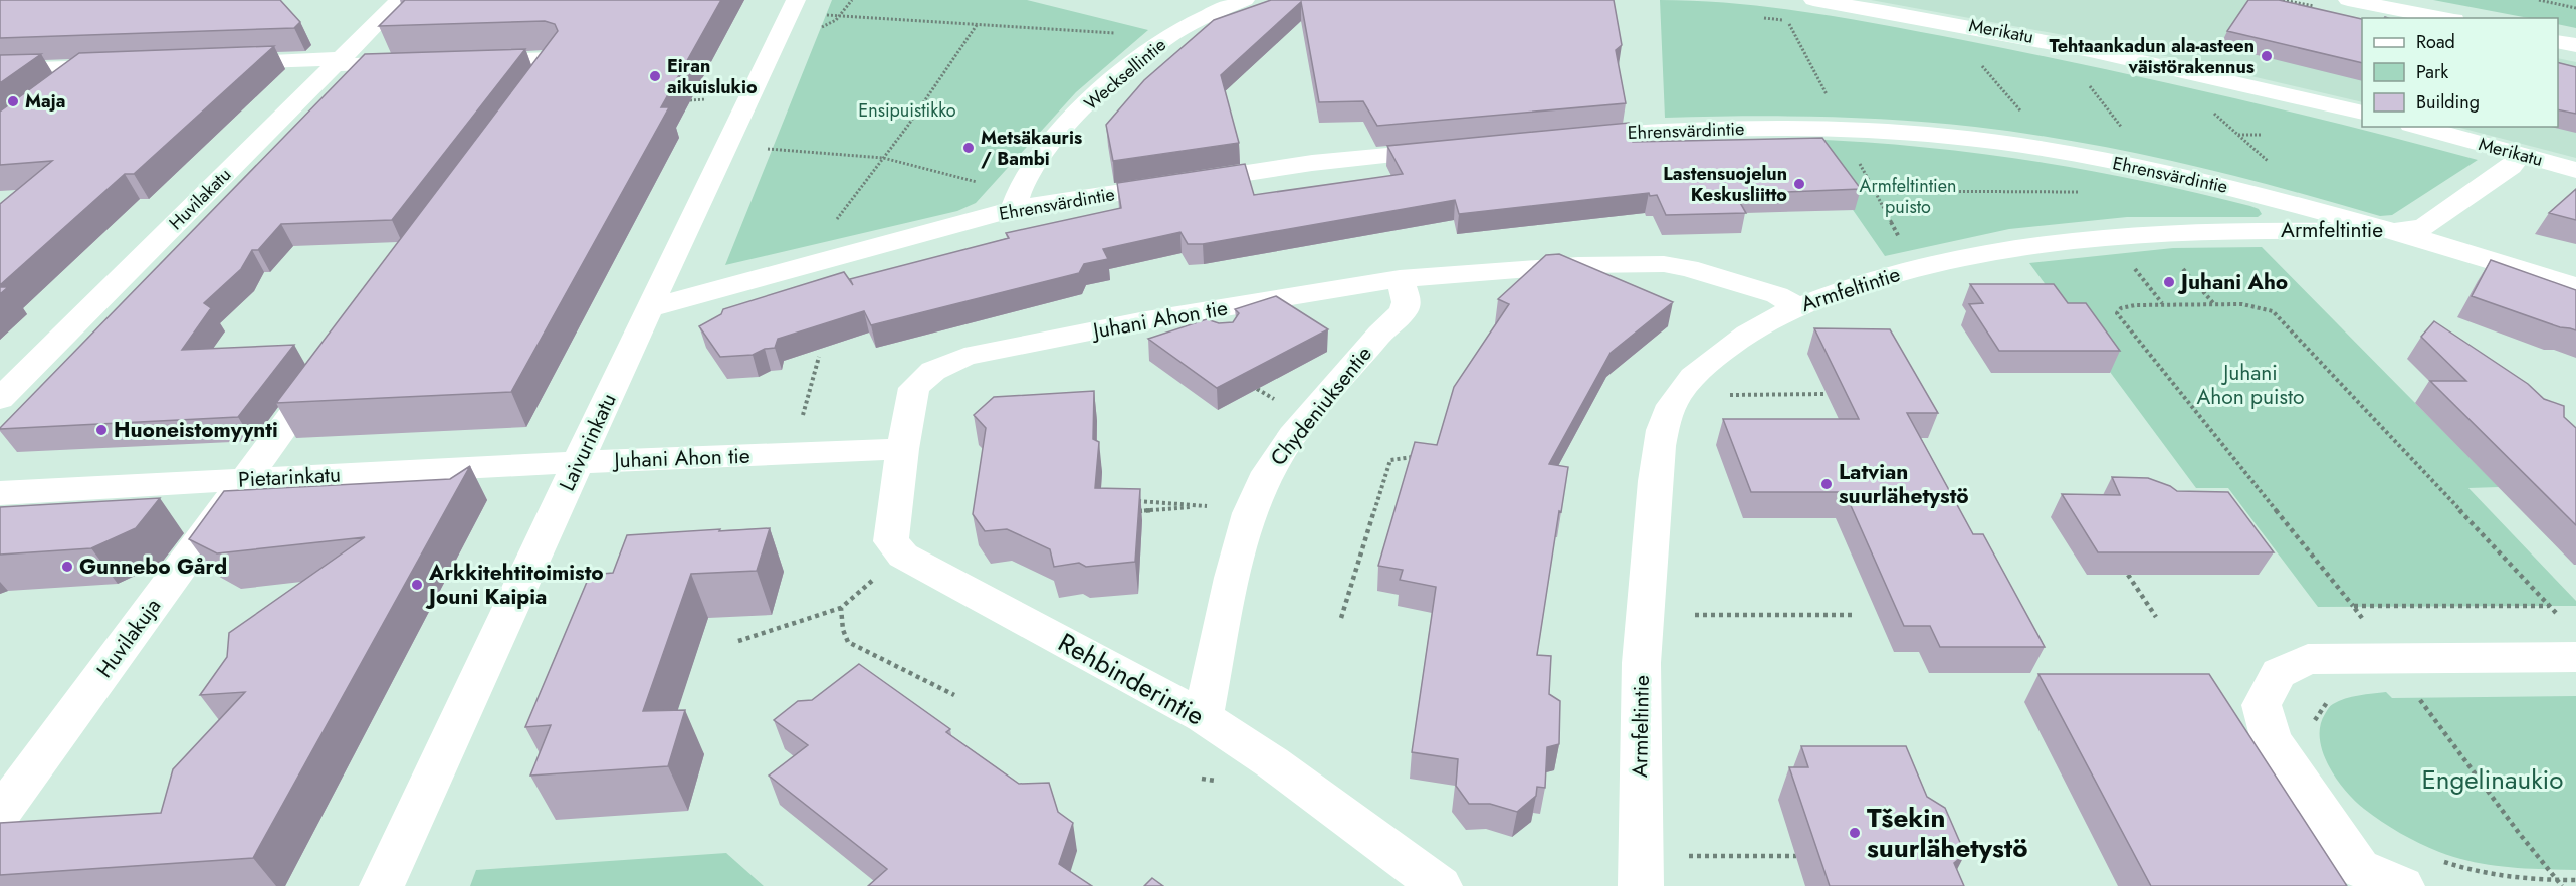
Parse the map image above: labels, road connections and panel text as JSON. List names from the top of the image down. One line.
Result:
{"streets":{"street":["Merikatu","Wecksellintie","Ehrensvärdintie","Huvilakatu","Armfeltintie","Juhani Ahon tie","Chydeniuksentie","Laivurinkatu","Pietarinkatu","Huvilakuja","Rehbinderintie"]},"crossings":[["Merikatu","Armfeltintie"],["Wecksellintie","Ehrensvärdintie"],["Ehrensvärdintie","Armfeltintie"],["Ehrensvärdintie","Laivurinkatu"],["Armfeltintie","Juhani Ahon tie"],["Juhani Ahon tie","Chydeniuksentie"],["Juhani Ahon tie","Laivurinkatu"],["Juhani Ahon tie","Pietarinkatu"],["Chydeniuksentie","Rehbinderintie"],["Laivurinkatu","Pietarinkatu"],["Pietarinkatu","Huvilakuja"]],"parks":["Ensipuistikko","Armfeltintien puisto","Juhani Ahon puisto","Engelinaukio"],"places":["Tehtaankadun ala-asteen väistörakennus","Eiran aikuislukio","Maja","Metsäkauris / Bambi","Lastensuojelun Keskusliitto","Juhani Aho","Huoneistomyynti","Latvian suurlähetystö","Gunnebo Gård","Arkkitehtitoimisto Jouni Kaipia","Tšekin suurlähetystö"],"legend":["Road","Park","Building"]}
